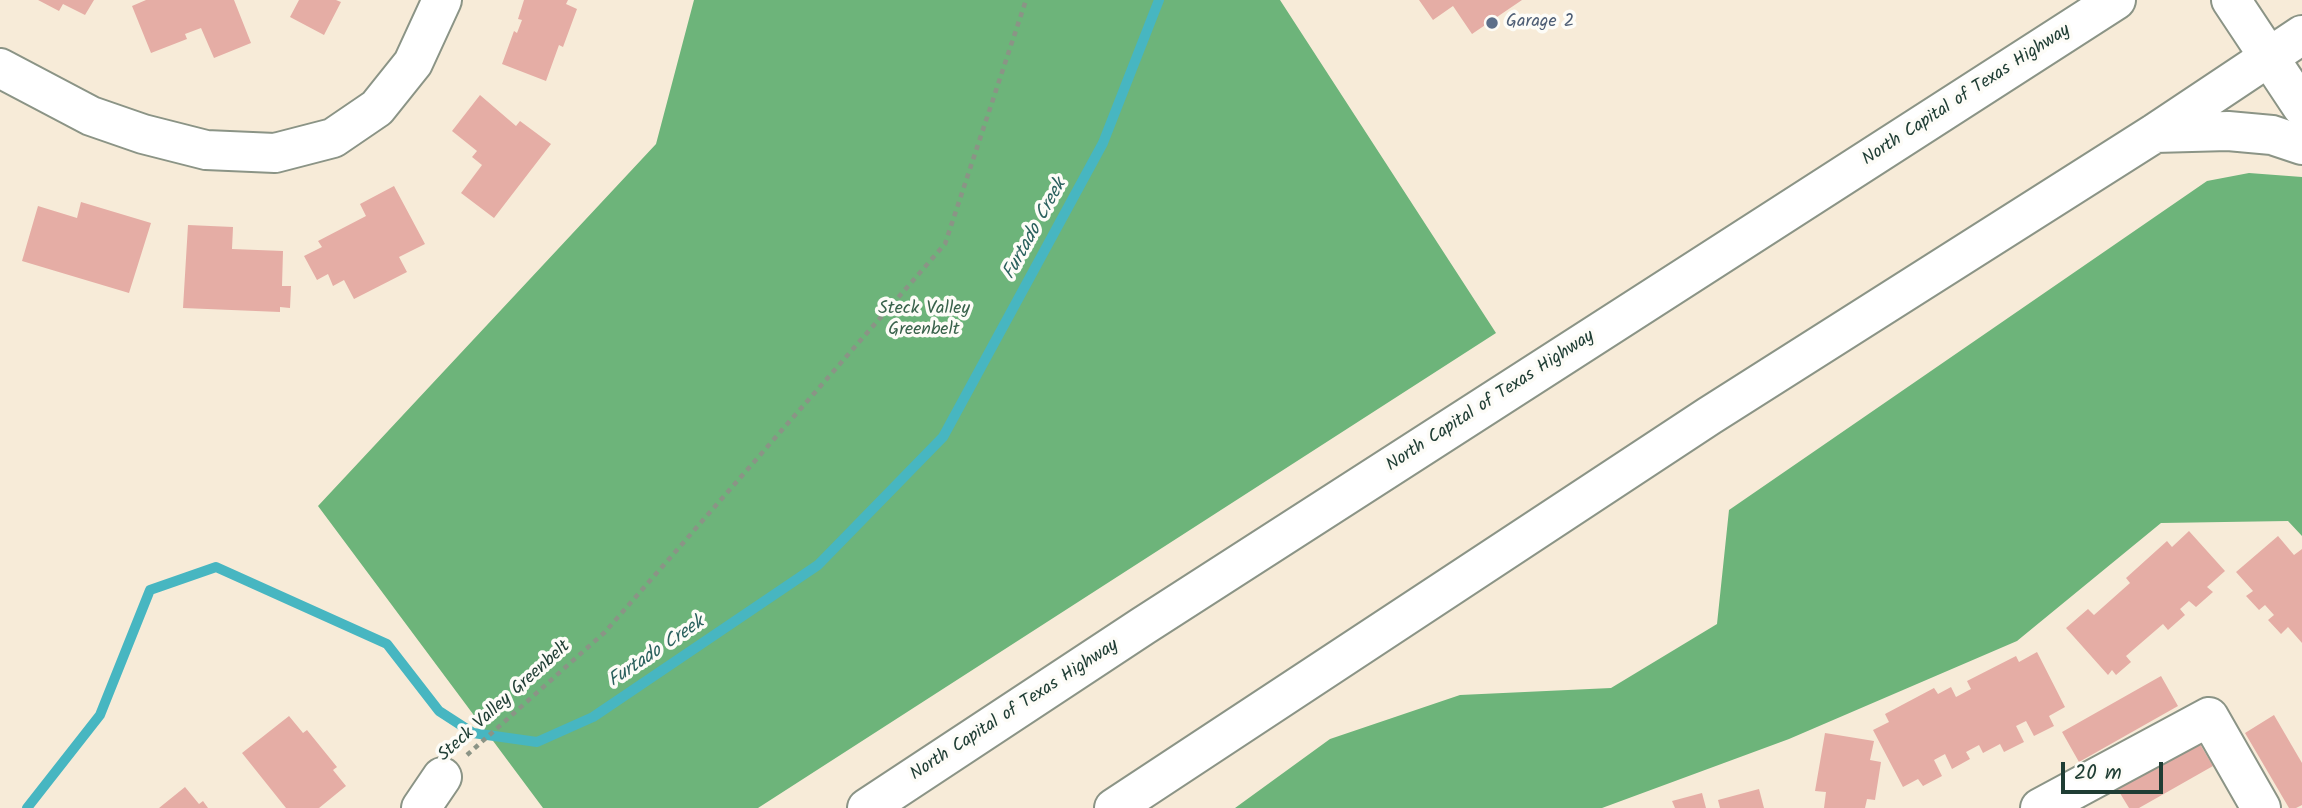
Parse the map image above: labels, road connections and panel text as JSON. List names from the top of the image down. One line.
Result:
{"streets":{"main road":["North Capital of Texas Highway"],"path":["Steck Valley Greenbelt"]},"water":["Furtado Creek"],"parks":["Steck Valley Greenbelt"],"places":["Garage 2"],"scale_bar":"20 m"}
